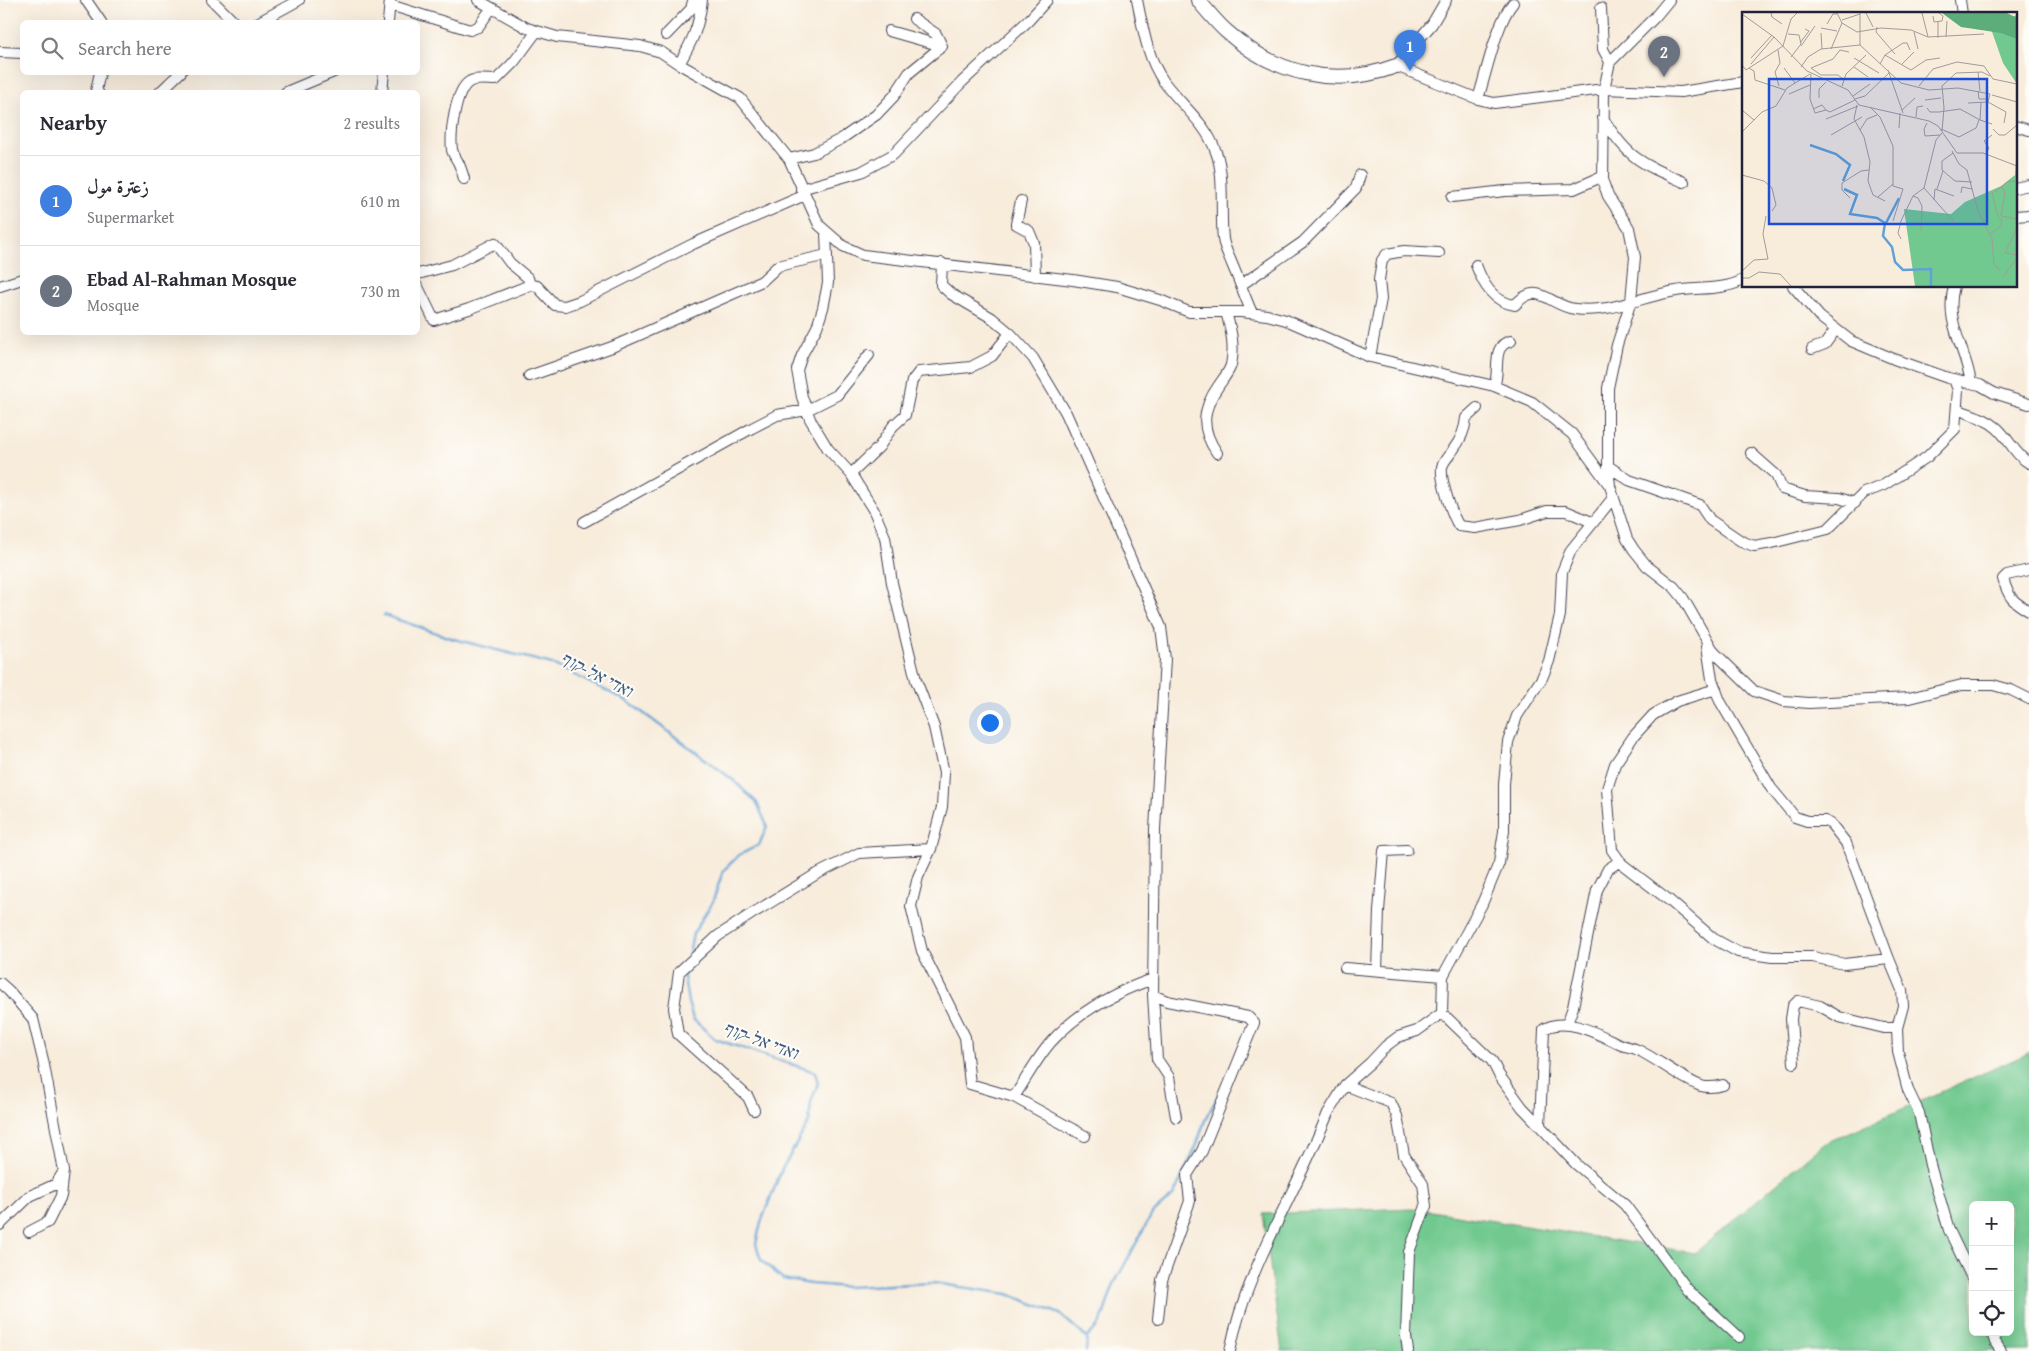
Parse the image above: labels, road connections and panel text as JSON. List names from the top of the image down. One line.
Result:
{"water":["ואדי אל-קוף"],"page":{"search":"Search here","pins":["1","2"],"heading":["Nearby","2 results"],"list":[{"mark":"1","name":"زعترة مول","note":"Supermarket","value":"610 m"},{"mark":"2","name":"Ebad Al-Rahman Mosque","note":"Mosque","value":"730 m"}],"map_buttons":["+","−"]}}
